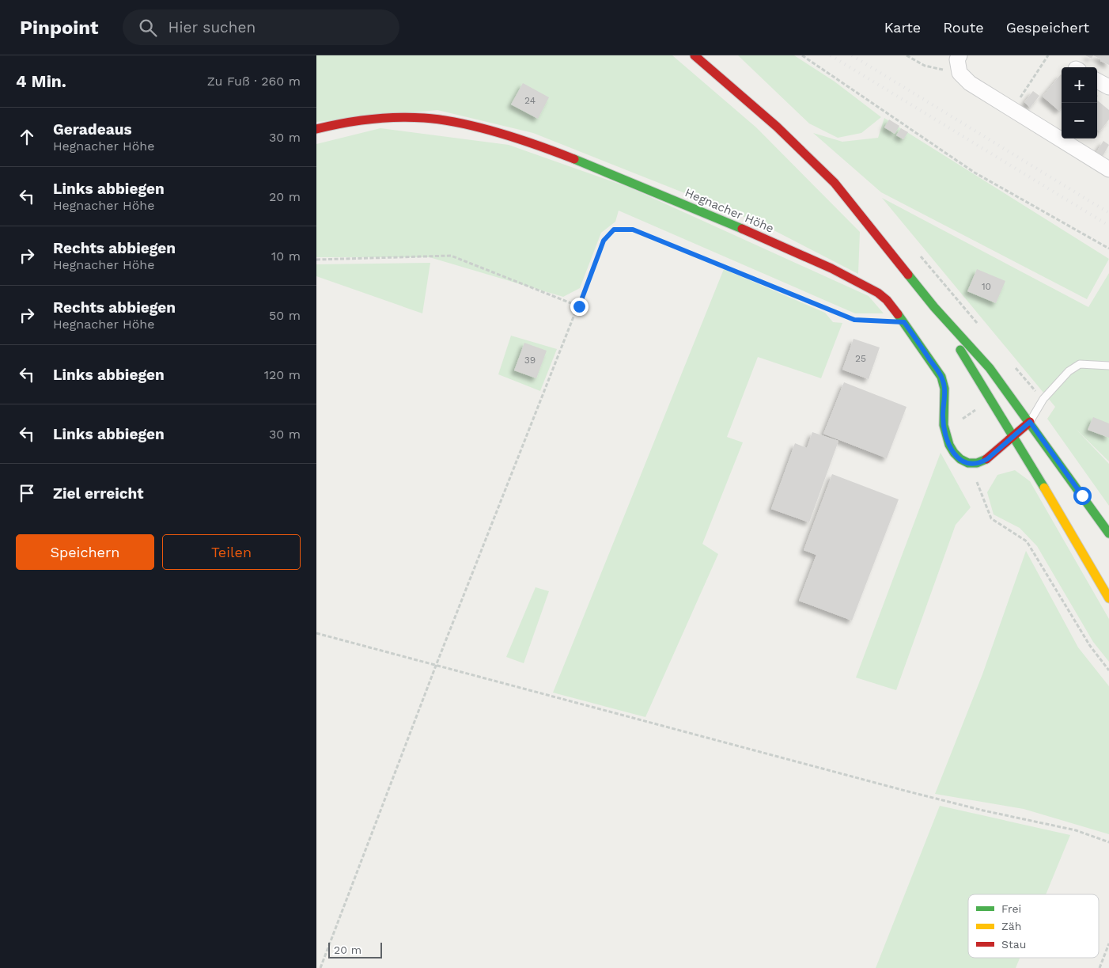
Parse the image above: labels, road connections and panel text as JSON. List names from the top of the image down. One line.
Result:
{"streets":{"main road":["Hegnacher Höhe"]},"house_numbers":["24","10","25","39"],"legend":["Frei","Zäh","Stau"],"scale_bar":"20 m","page":{"header":"Pinpoint","search":"Hier suchen","nav":["Karte","Route","Gespeichert"],"heading":["4 Min.","Zu Fuß · 260 m"],"map_buttons":["+","−"],"list":[["Geradeaus","Hegnacher Höhe","30 m"],["Links abbiegen","Hegnacher Höhe","20 m"],["Rechts abbiegen","Hegnacher Höhe","10 m"],["Rechts abbiegen","Hegnacher Höhe","50 m"],["Links abbiegen","120 m"],["Links abbiegen","30 m"],"Ziel erreicht"],"buttons":["Speichern","Teilen"],"scale":"20 m"}}
